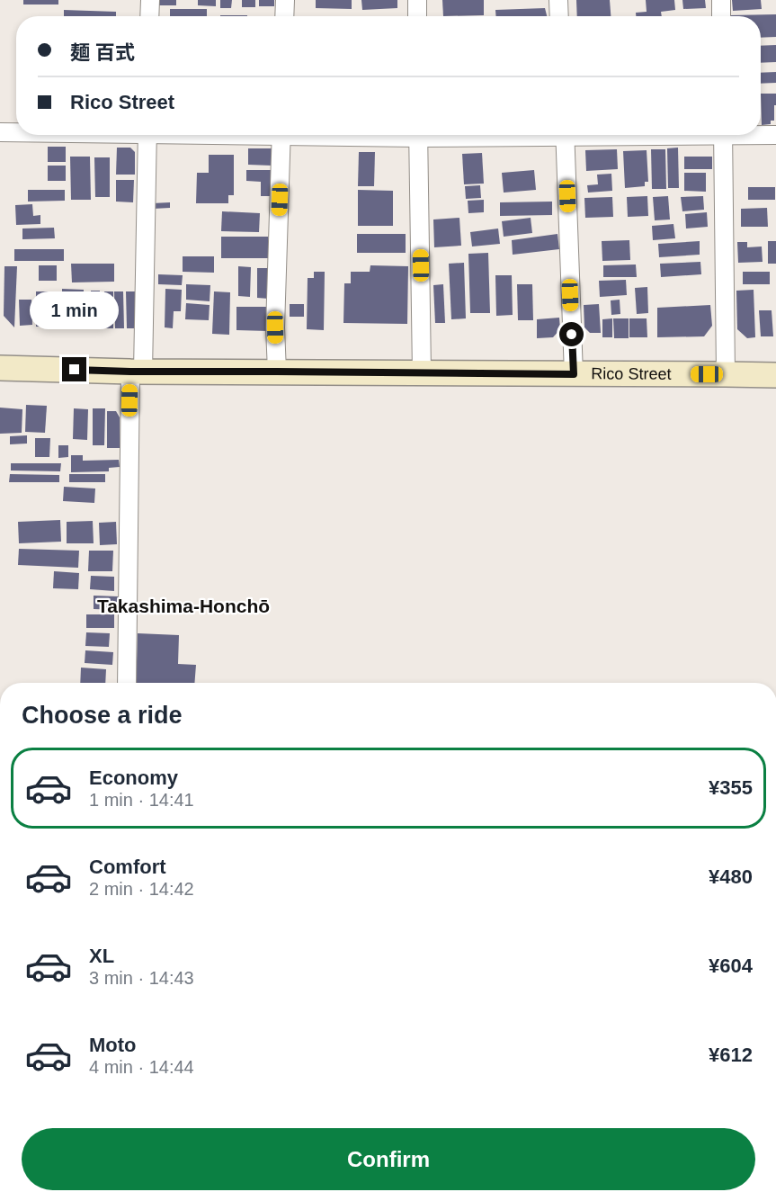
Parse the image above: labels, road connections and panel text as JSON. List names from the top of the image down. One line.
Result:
{"streets":{"main road":["Rico Street"]},"districts":["Takashima-Honchō"],"page":{"banner":["麺 百式","Rico Street"],"bubble":"1 min","heading":"Choose a ride","list":[{"name":"Economy","note":"1 min · 14:41","value":"¥355"},{"name":"Comfort","note":"2 min · 14:42","value":"¥480"},{"name":"XL","note":"3 min · 14:43","value":"¥604"},{"name":"Moto","note":"4 min · 14:44","value":"¥612"}],"buttons":"Confirm"}}
